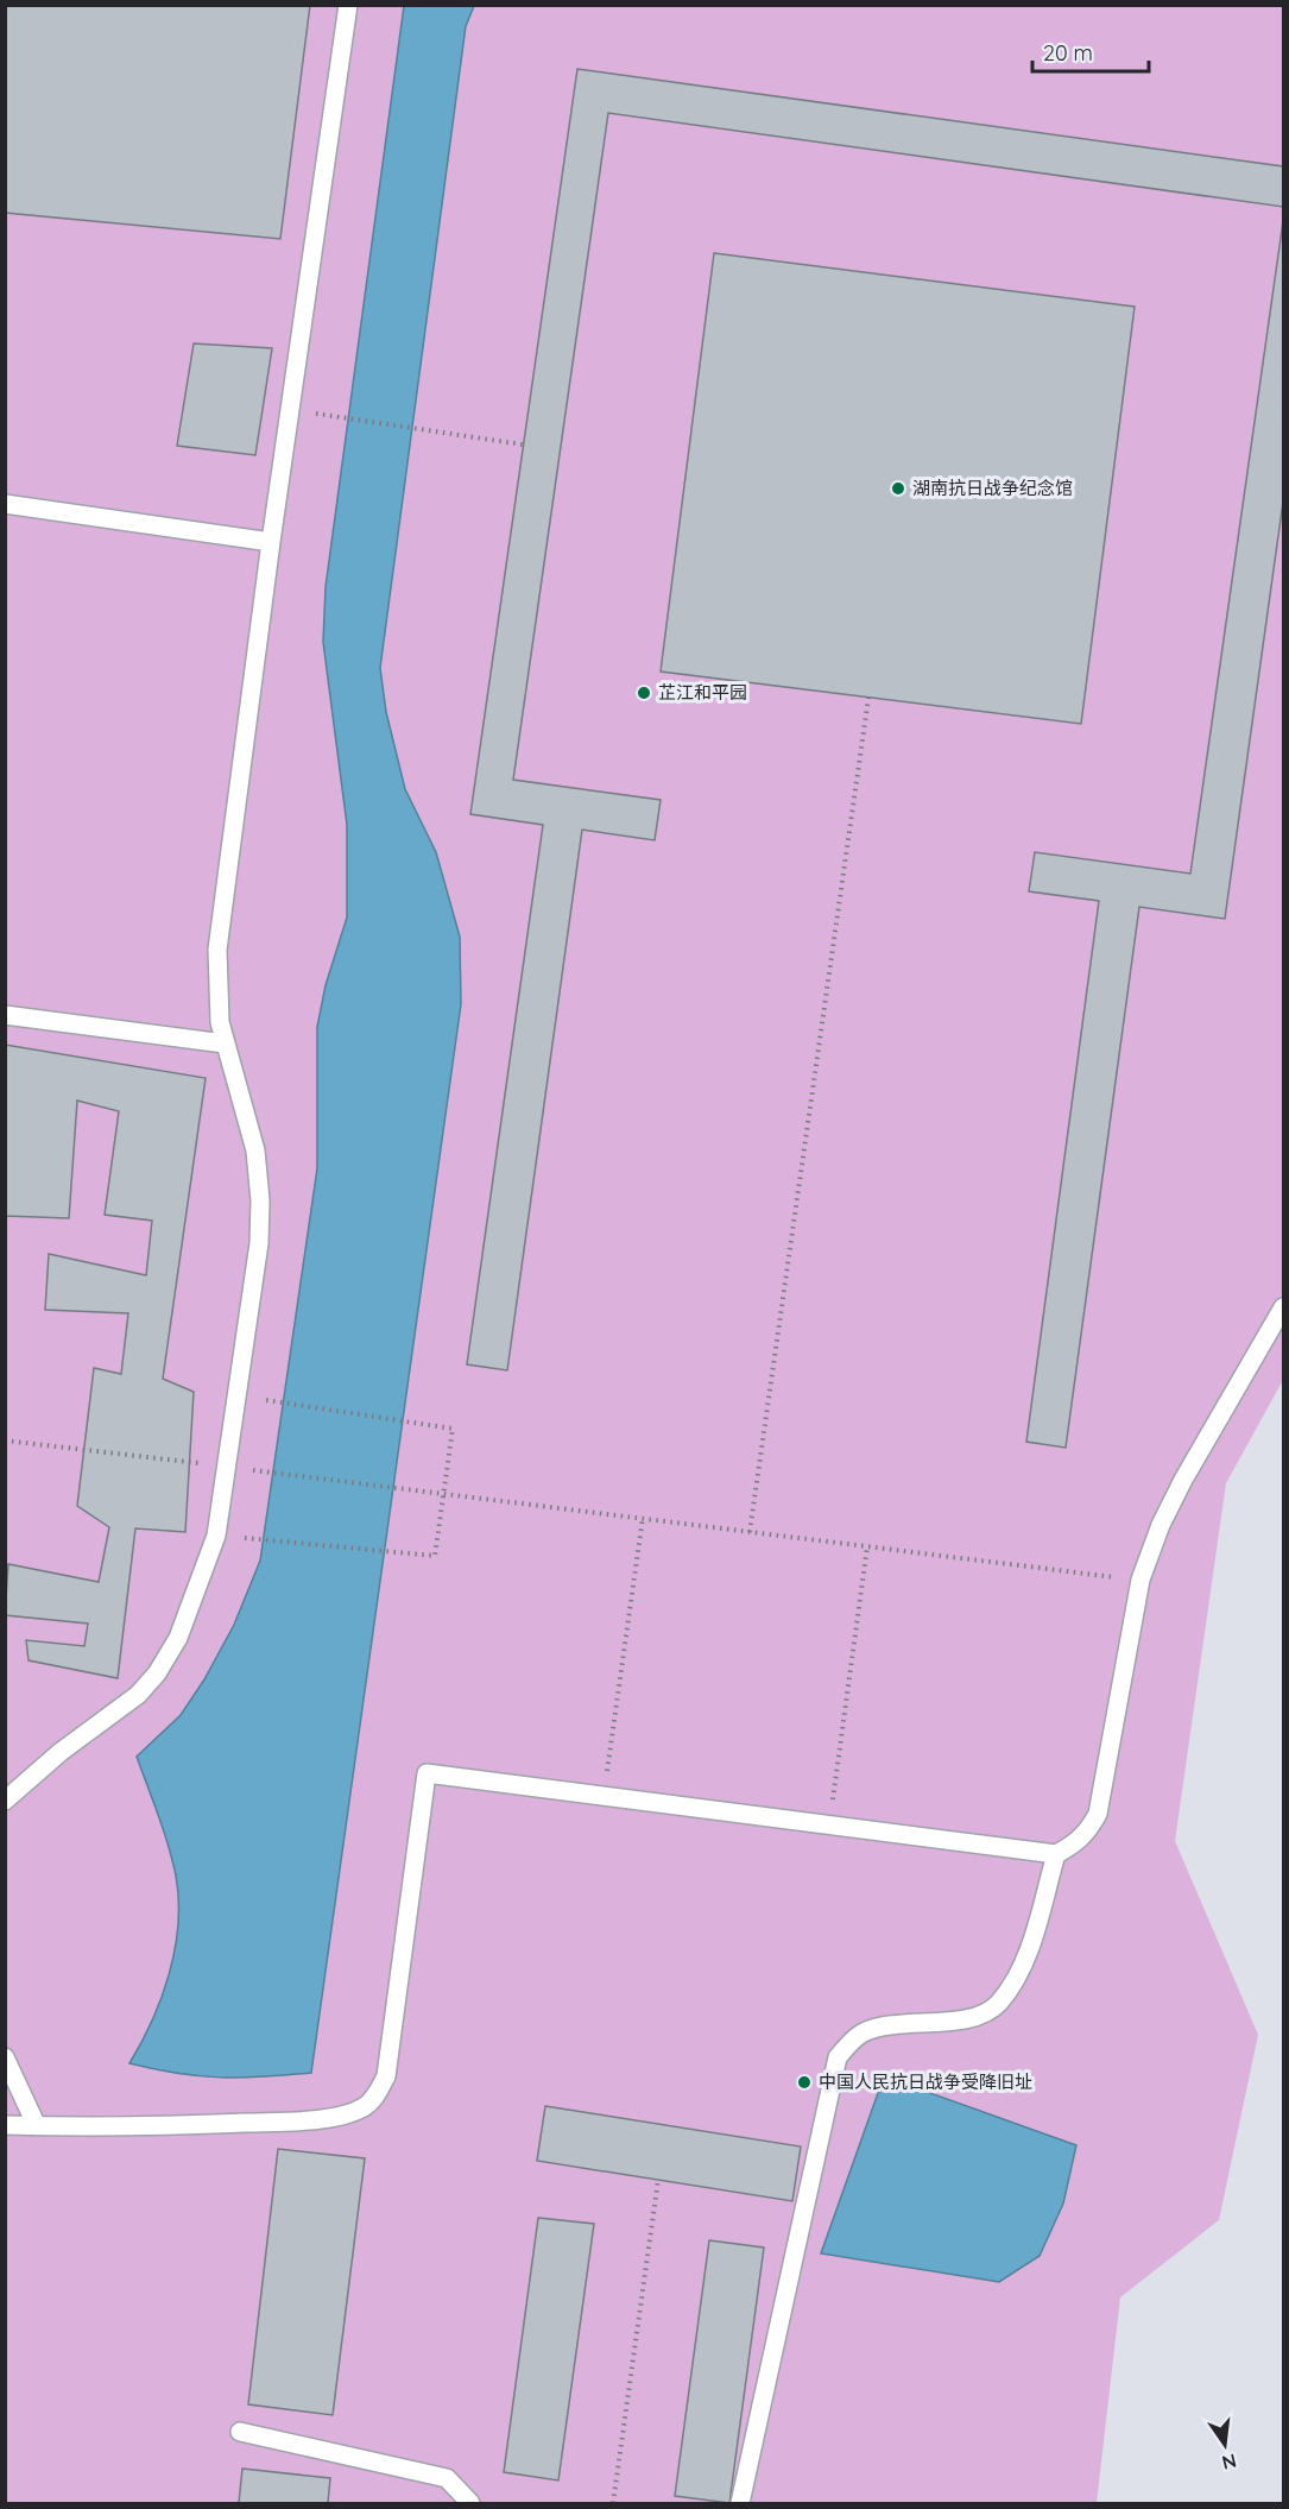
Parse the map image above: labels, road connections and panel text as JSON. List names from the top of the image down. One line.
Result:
{"places":["湖南抗日战争纪念馆","芷江和平园","中国人民抗日战争受降旧址"],"scale_bar":"20 m","north":"bottom"}
